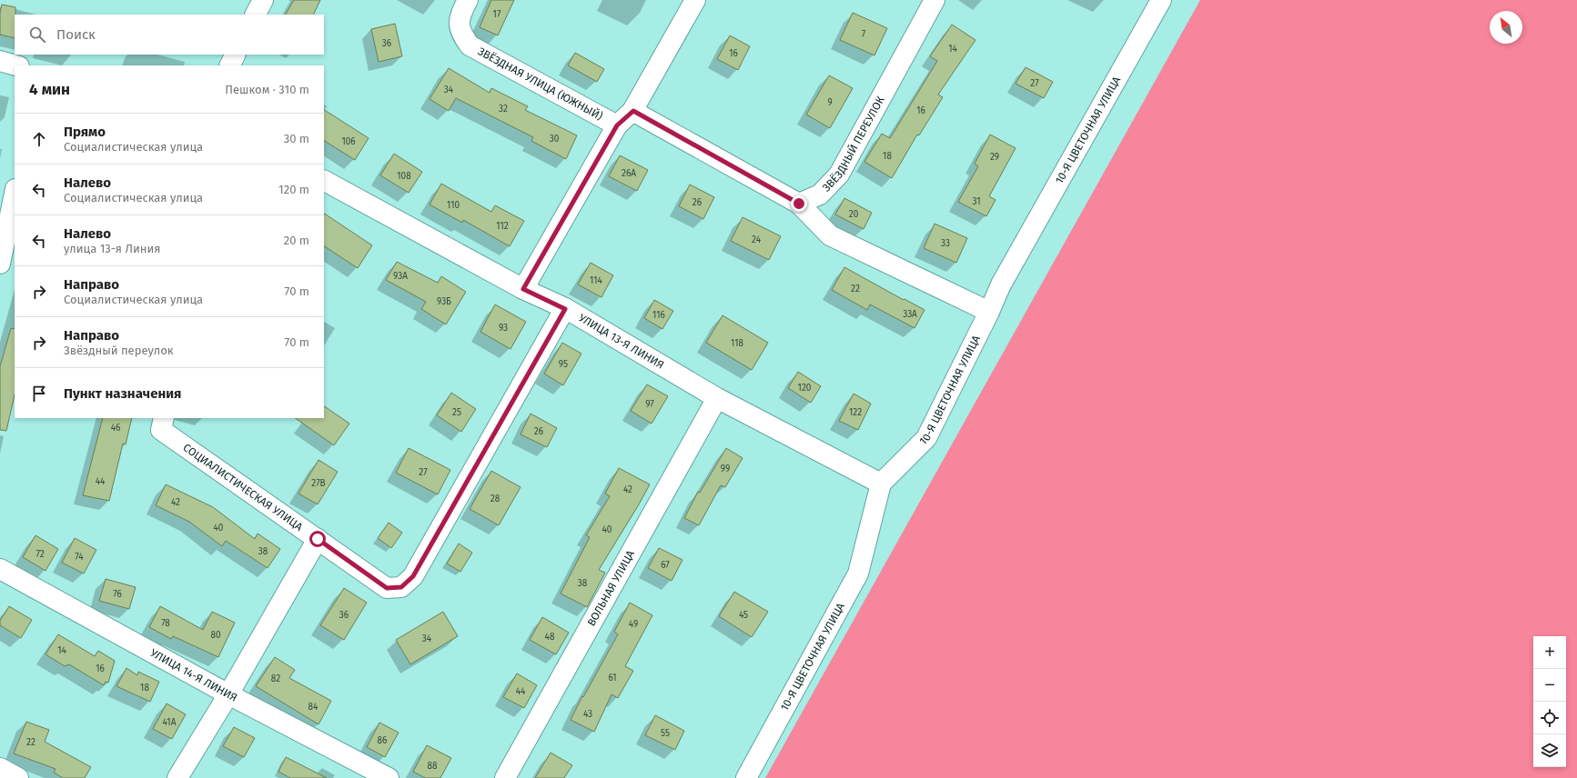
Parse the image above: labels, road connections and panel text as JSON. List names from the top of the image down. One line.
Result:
{"streets":{"lane":["ЗВЁЗДНАЯ УЛИЦА (ЮЖНЫЙ)","10-Я ЦВЕТОЧНАЯ УЛИЦА","ЗВЁЗДНЫЙ ПЕРЕУЛОК","УЛИЦА 13-Я ЛИНИЯ","СОЦИАЛИСТИЧЕСКАЯ УЛИЦА","ВОЛЬНАЯ УЛИЦА","УЛИЦА 14-Я ЛИНИЯ"]},"crossings":[["10-Я ЦВЕТОЧНАЯ УЛИЦА","УЛИЦА 13-Я ЛИНИЯ"],["УЛИЦА 13-Я ЛИНИЯ","СОЦИАЛИСТИЧЕСКАЯ УЛИЦА"],["УЛИЦА 13-Я ЛИНИЯ","ВОЛЬНАЯ УЛИЦА"]],"house_numbers":["17","7","36","14","16","27","34","9","32","16","30","106","18","29","26А","108","31","26","110","20","112","24","33","93А","114","22","93Б","33А","116","93","118","95","120","97","25","122","46","26","99","27","44","27В","42","28","42","40","40","38","72","74","67","38","76","36","45","78","49","80","48","34","14","16","61","82","18","44","84","43","41А","55","86","22","88"],"north":"top left","page":{"search":"Поиск","heading":["4 мин","Пешком · 310 m"],"list":[["Прямо","Социалистическая улица","30 m"],["Налево","Социалистическая улица","120 m"],["Налево","улица 13-я Линия","20 m"],["Направо","Социалистическая улица","70 m"],["Направо","Звёздный переулок","70 m"],"Пункт назначения"],"map_buttons":["+","−"]}}
